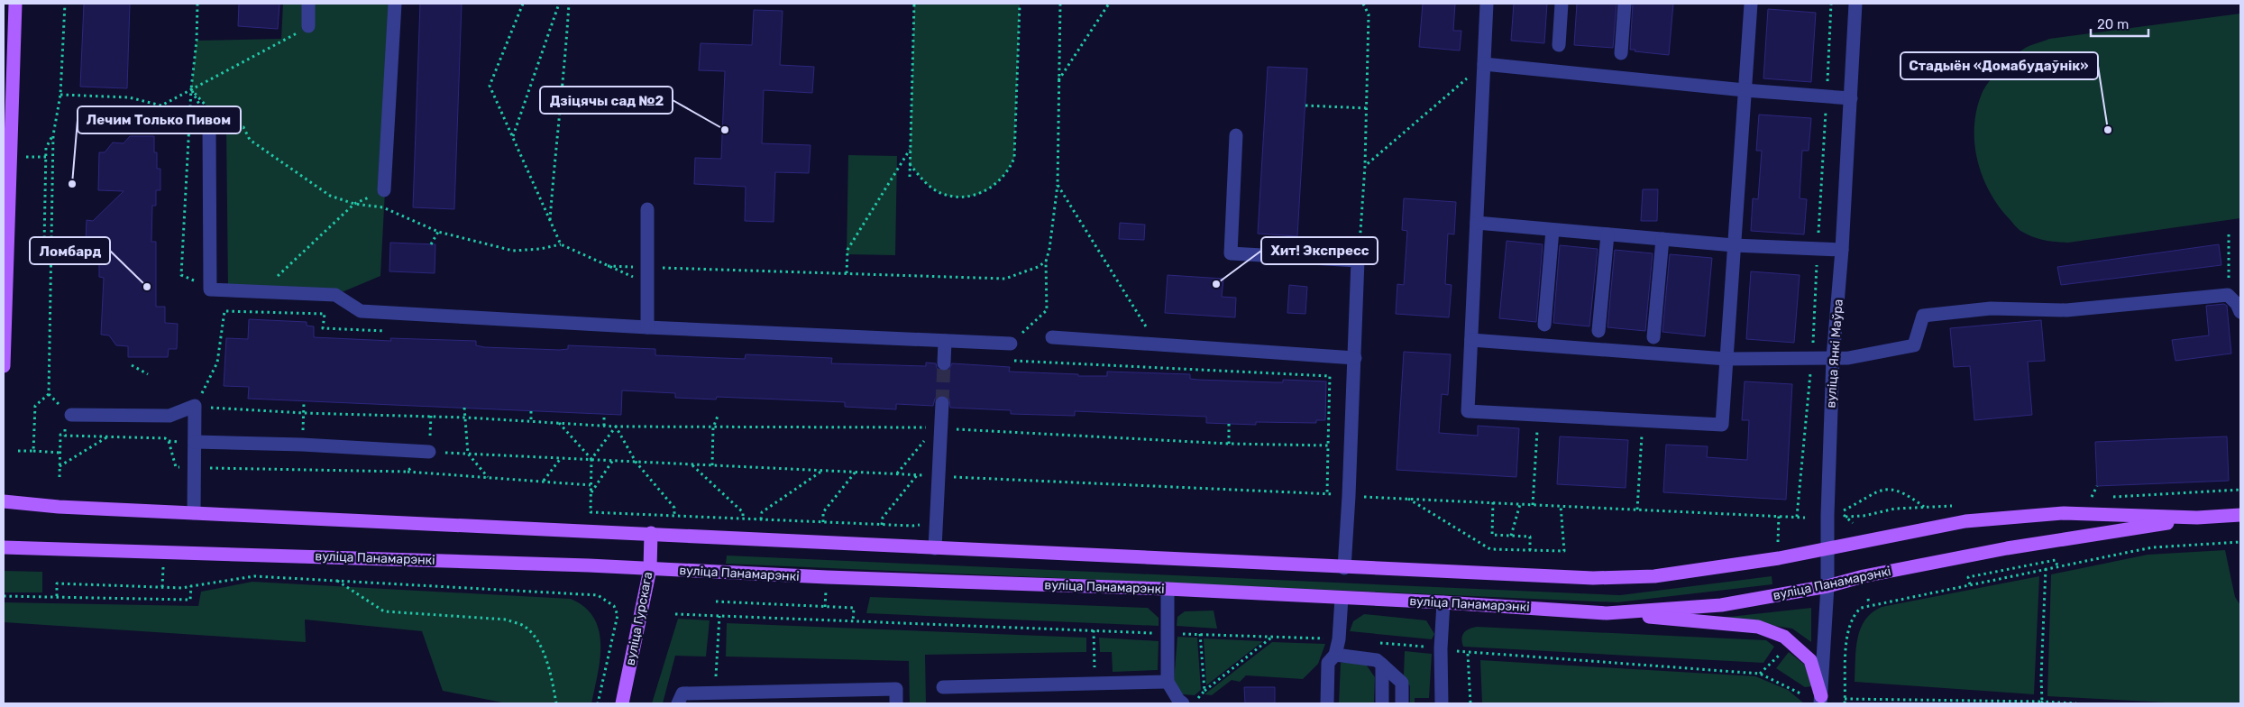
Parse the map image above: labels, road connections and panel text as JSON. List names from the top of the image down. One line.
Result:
{"streets":{"main road":["вуліца Панамарэнкі","вуліца Гурскага"],"street":["вуліца Янкі Маўра"]},"crossings":[["вуліца Янкі Маўра","вуліца Панамарэнкі"],["вуліца Панамарэнкі","вуліца Гурскага"]],"places":["Дзіцячы сад №2","Стадыён «Домабудаўнік»","Лечим Только Пивом","Хит! Экспресс","Ломбард"],"scale_bar":"20 m"}
